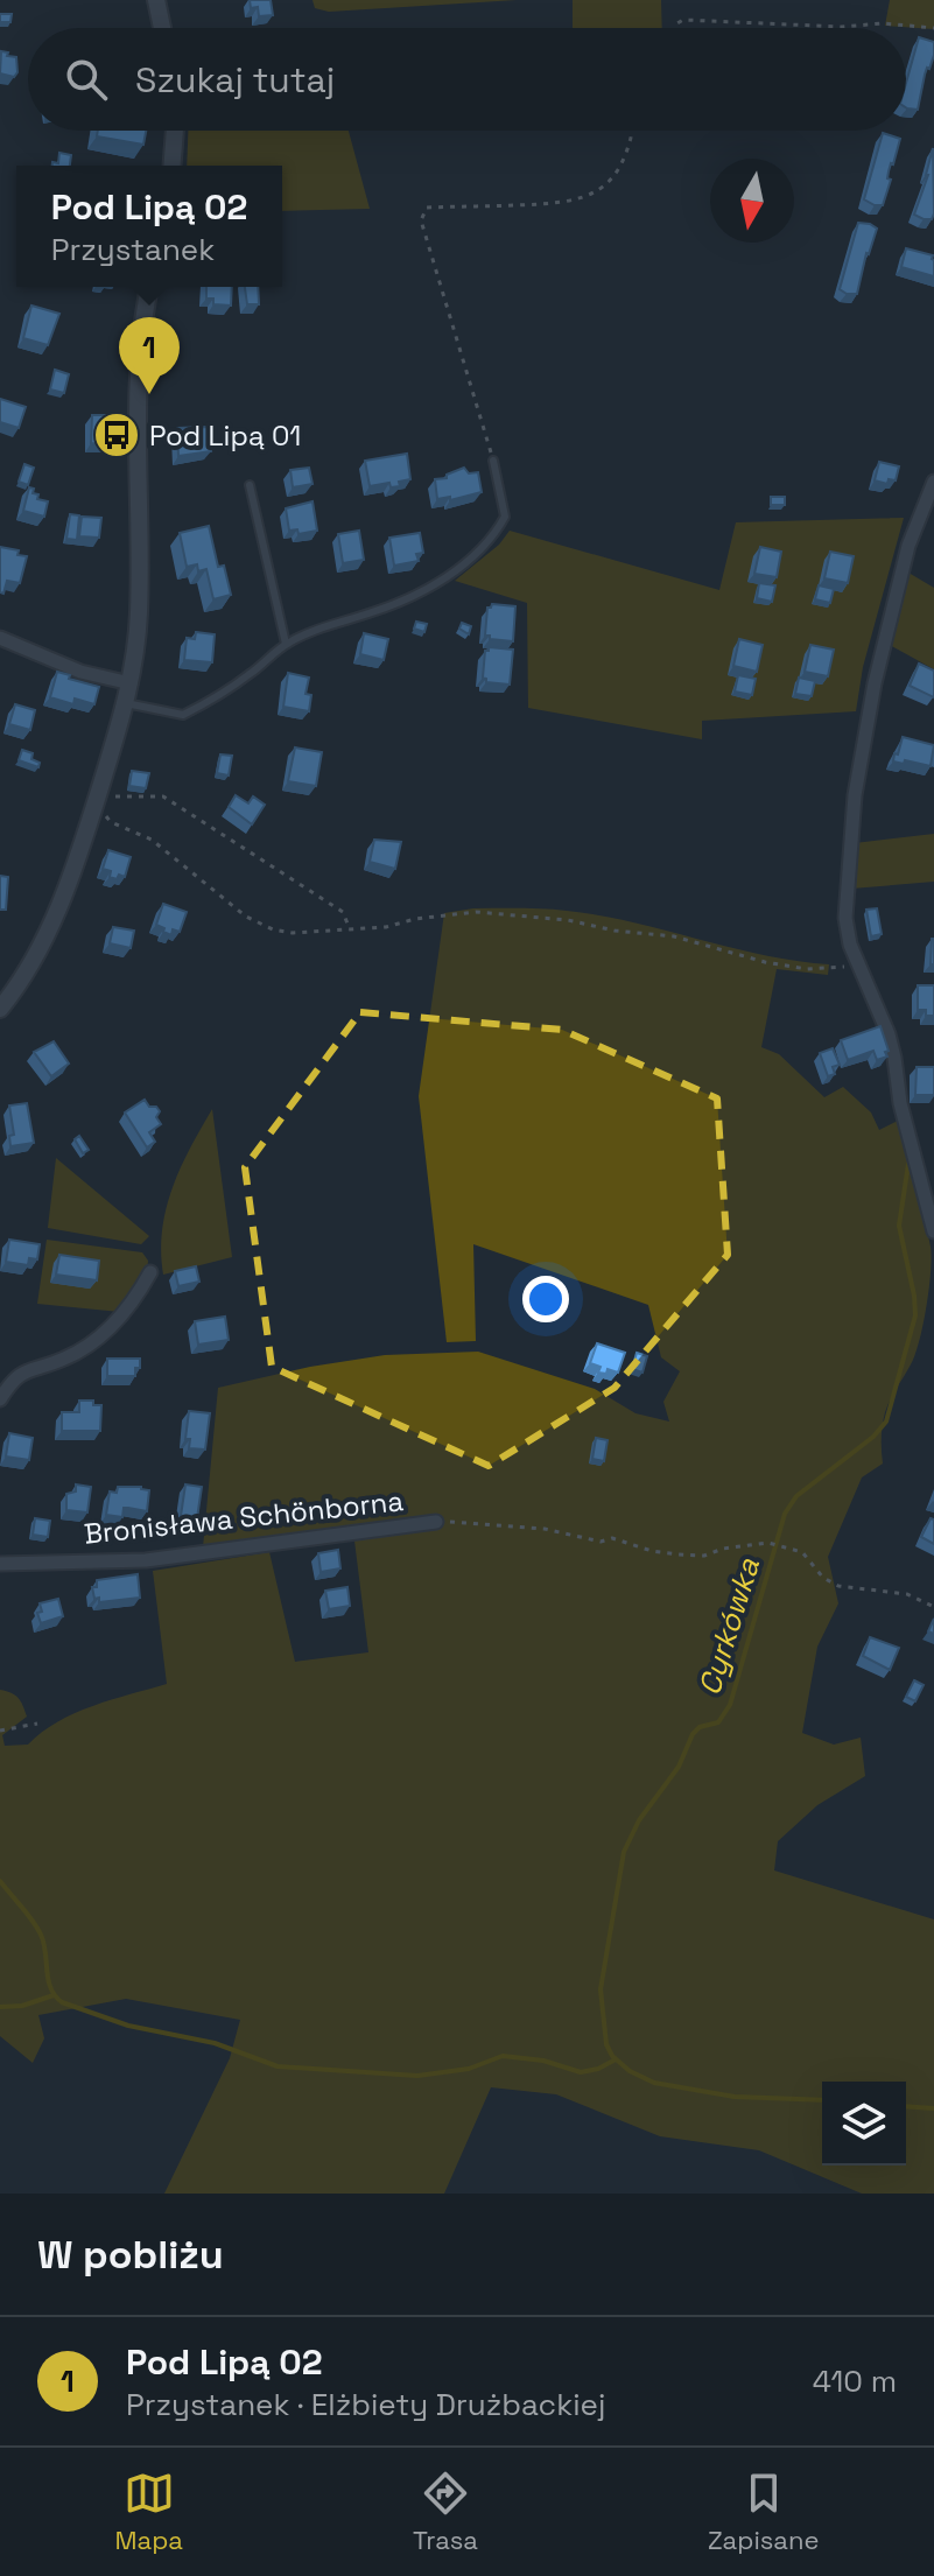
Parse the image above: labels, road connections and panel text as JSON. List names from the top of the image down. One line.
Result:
{"streets":{"street":["Bronisława Schönborna"]},"water":["Cyrkówka"],"places":{"bus stop":["Pod Lipą 01"]},"north":"bottom","page":{"search":"Szukaj tutaj","popup":["Pod Lipą 02","Przystanek"],"pins":"1","heading":"W pobliżu","list":[{"mark":"1","name":"Pod Lipą 02","note":"Przystanek · Elżbiety Drużbackiej","value":"410 m"}],"nav":["Mapa","Trasa","Zapisane"]}}
